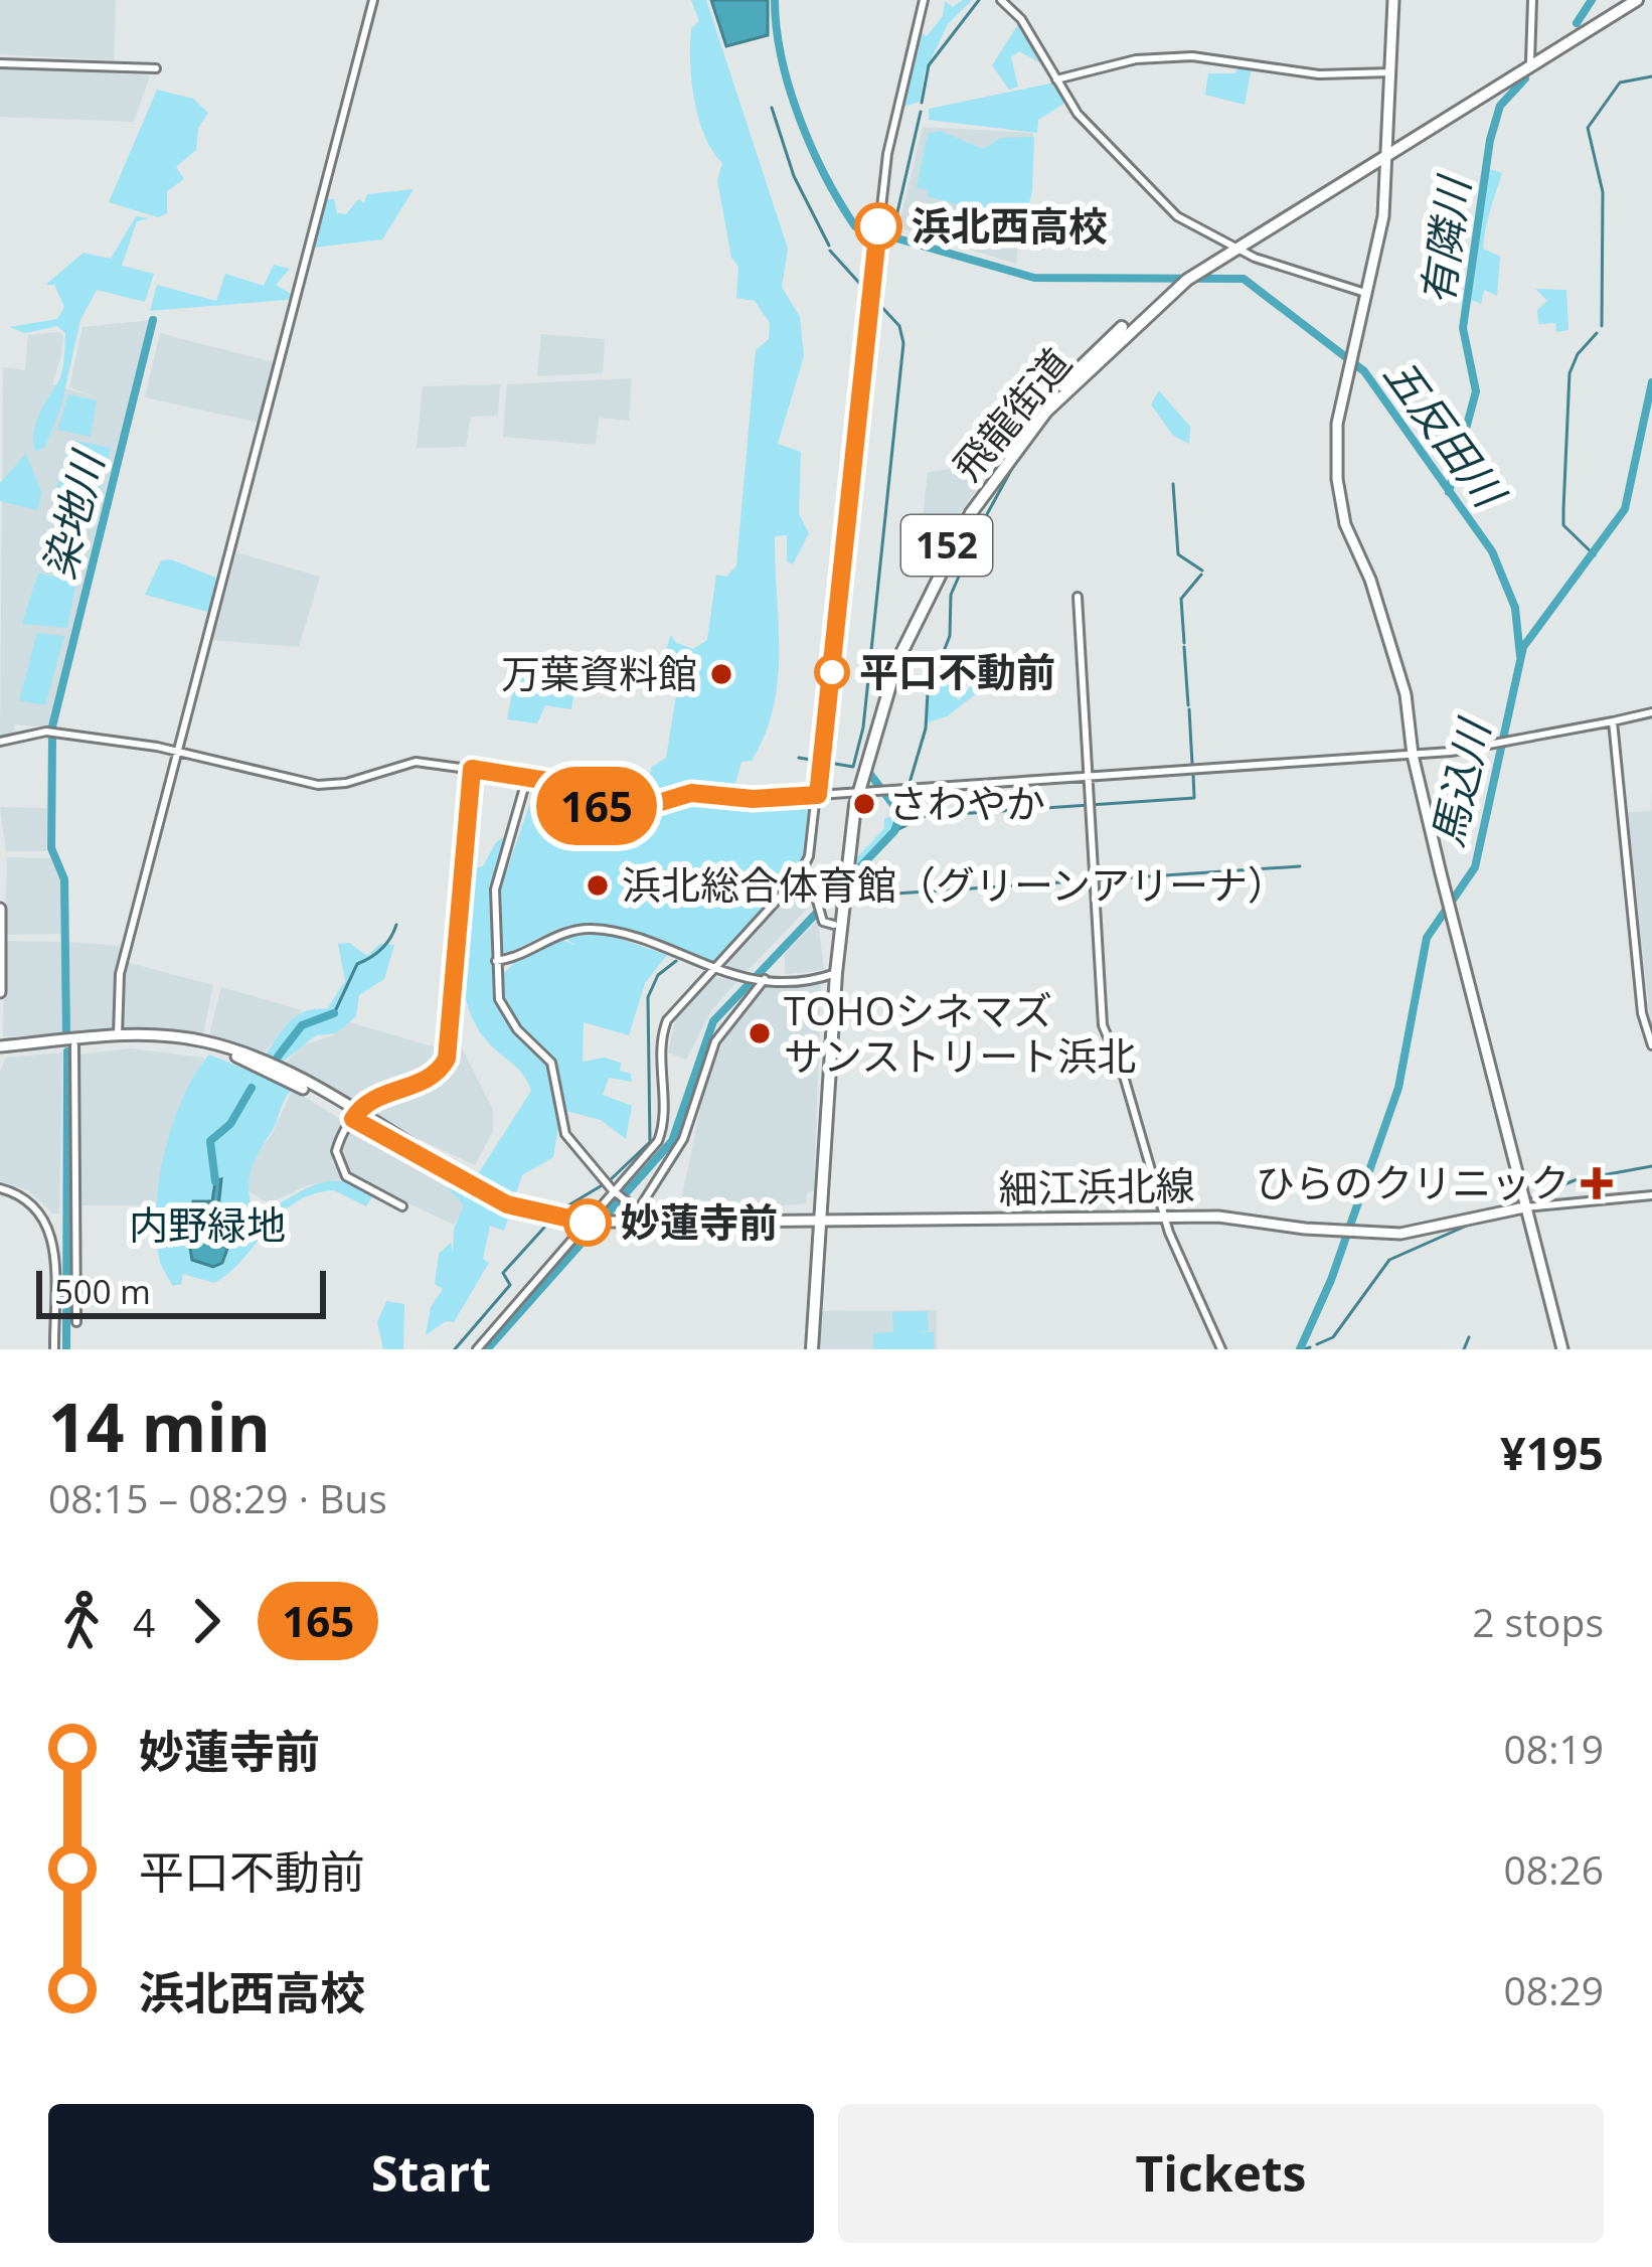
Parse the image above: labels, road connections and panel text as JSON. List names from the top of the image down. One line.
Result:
{"streets":{"highway":["飛龍街道","152"],"main road":["細江浜北線"]},"crossings":[["飛龍街道","細江浜北線"]],"water":["有隣川","五反田川","染地川","馬込川"],"parks":["内野緑地"],"places":{"other":["浜北西高校","平口不動前","万葉資料館","さわやか","浜北総合体育館（グリーンアリーナ）","TOHOシネマズ サンストリート浜北","妙蓮寺前"],"health":["ひらのクリニック"]},"lines":["bus line 165"],"scale_bar":"500 m","page":{"on_map":"165","scale":"500 m","heading":["14 min","08:15 – 08:29 · Bus","¥195"],"legs":["4","165","2 stops"],"list":[{"name":"妙蓮寺前","value":"08:19"},{"name":"平口不動前","value":"08:26"},{"name":"浜北西高校","value":"08:29"}],"buttons":["Start","Tickets"]}}
